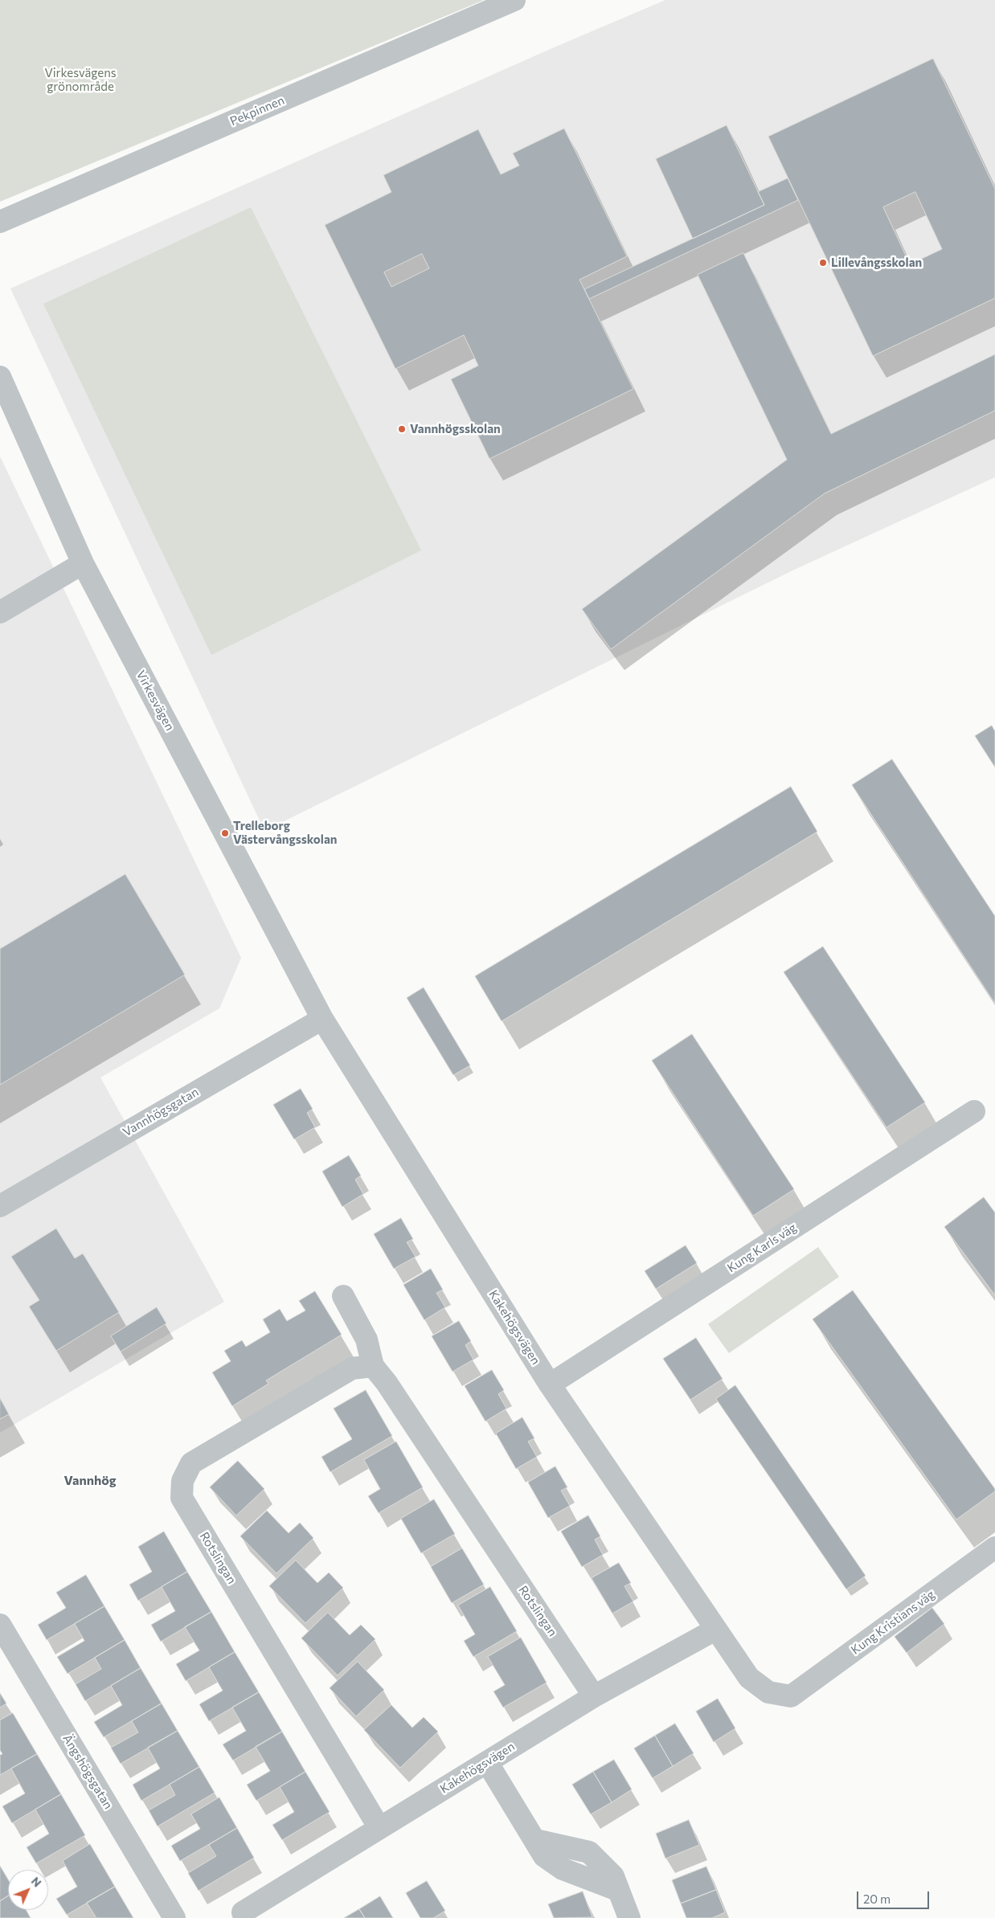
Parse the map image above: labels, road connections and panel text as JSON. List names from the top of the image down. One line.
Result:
{"streets":{"street":["Pekpinnen","Virkesvägen","Vannhögsgatan","Kung Karls väg","Kakehögsvägen","Rotslingan","Kung Kristians väg","Ängshögsgatan"]},"crossings":[["Virkesvägen","Vannhögsgatan"],["Virkesvägen","Kakehögsvägen"],["Vannhögsgatan","Kakehögsvägen"],["Kung Karls väg","Kakehögsvägen"],["Kakehögsvägen","Rotslingan"],["Kakehögsvägen","Kung Kristians väg"]],"districts":["Vannhög"],"parks":["Virkesvägens grönområde"],"places":["Lillevångsskolan","Vannhögsskolan","Trelleborg Västervångsskolan"],"scale_bar":"20 m","north":"top right"}
